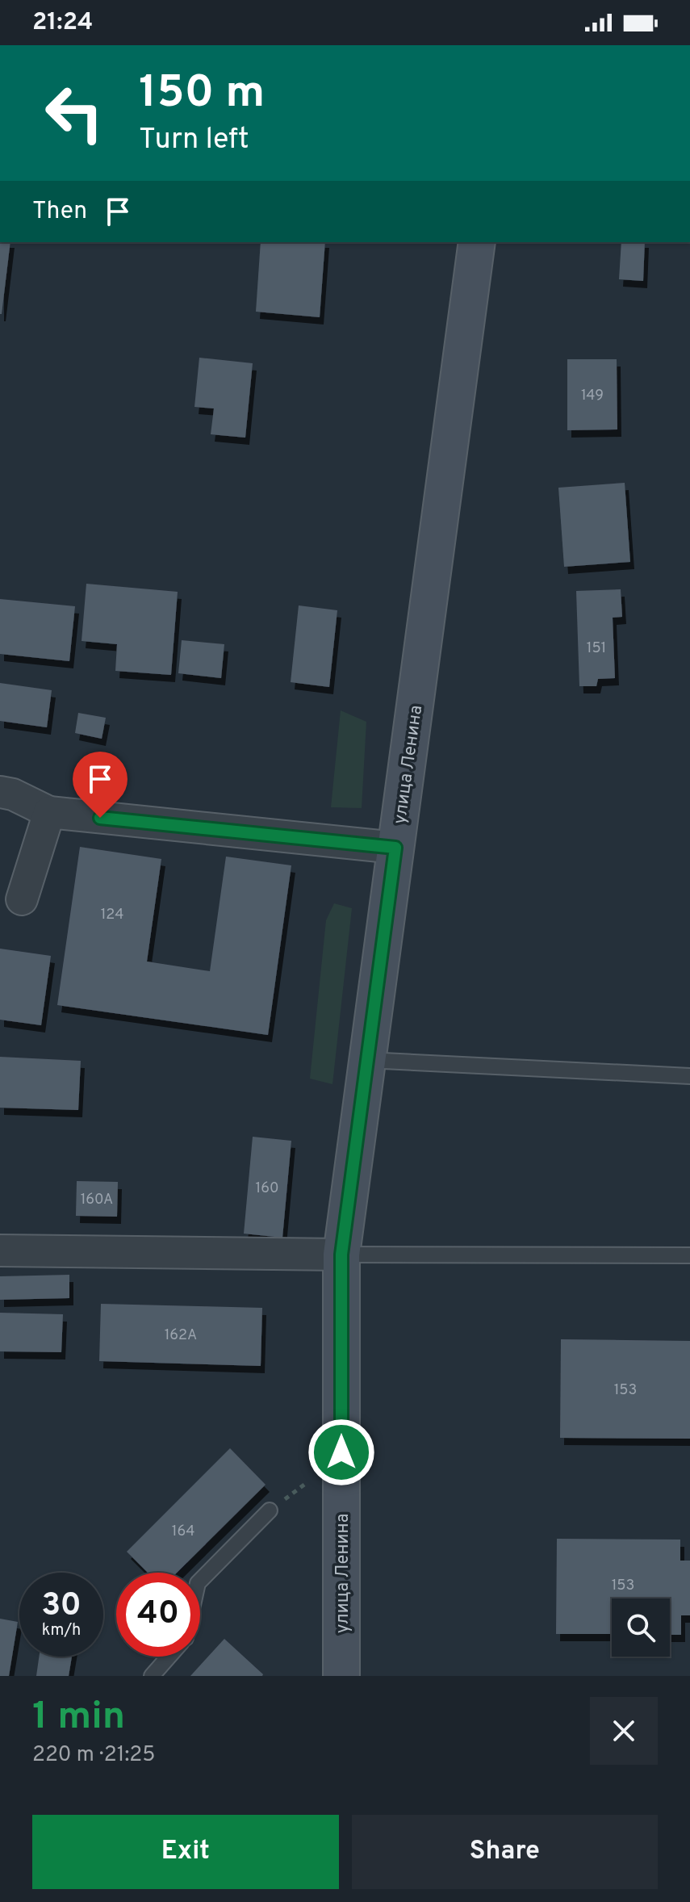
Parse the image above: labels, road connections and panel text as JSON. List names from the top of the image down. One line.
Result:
{"streets":{"street":["улица Ленина"]},"house_numbers":["149","151","124","160","160А","162А","153","164","153"],"page":{"status":"21:24","turn":["150 m","Turn left"],"then":"Then","speed":"30 km/h","limit":"40","heading":["1 min","220 m · 21:25"],"buttons":["Exit","Share"]}}
